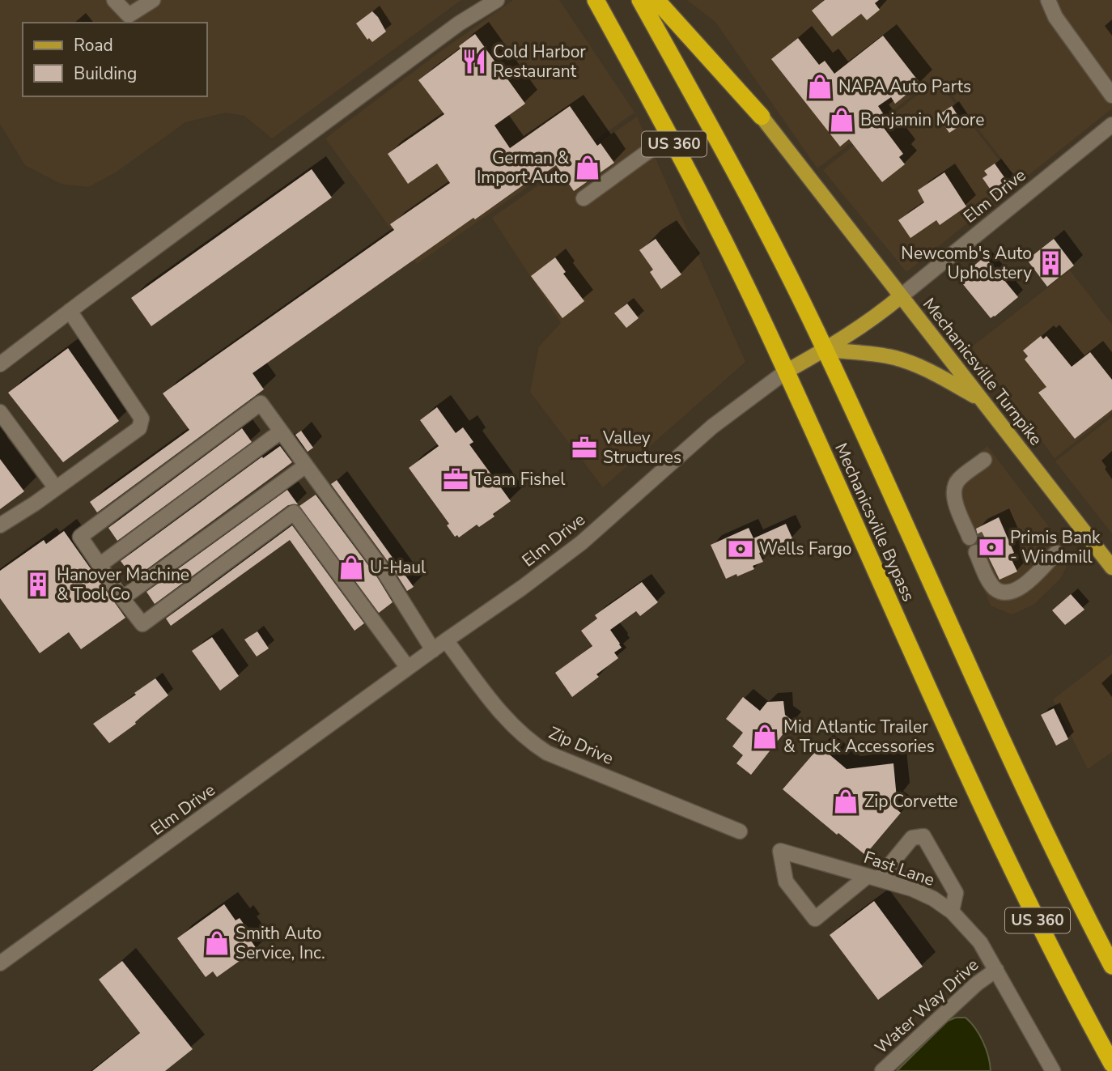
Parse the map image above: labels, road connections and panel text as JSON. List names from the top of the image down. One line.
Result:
{"streets":{"highway":["US 360","Mechanicsville Bypass"],"main road":["Elm Drive","Mechanicsville Turnpike"],"street":["Zip Drive","Fast Lane","Water Way Drive"]},"crossings":[["Elm Drive","Mechanicsville Turnpike"],["Elm Drive","Mechanicsville Bypass"],["Elm Drive","Zip Drive"],["Fast Lane","Water Way Drive"]],"places":{"restaurant":["Cold Harbor Restaurant"],"shop":["NAPA Auto Parts","Benjamin Moore","German & Import Auto","U-Haul","Mid Atlantic Trailer & Truck Accessories","Zip Corvette","Smith Auto Service, Inc."],"building":["Newcomb's Auto Upholstery","Hanover Machine & Tool Co"],"office":["Valley Structures","Team Fishel"],"bank":["Primis Bank - Windmill","Wells Fargo"]},"legend":["Road","Building"]}
